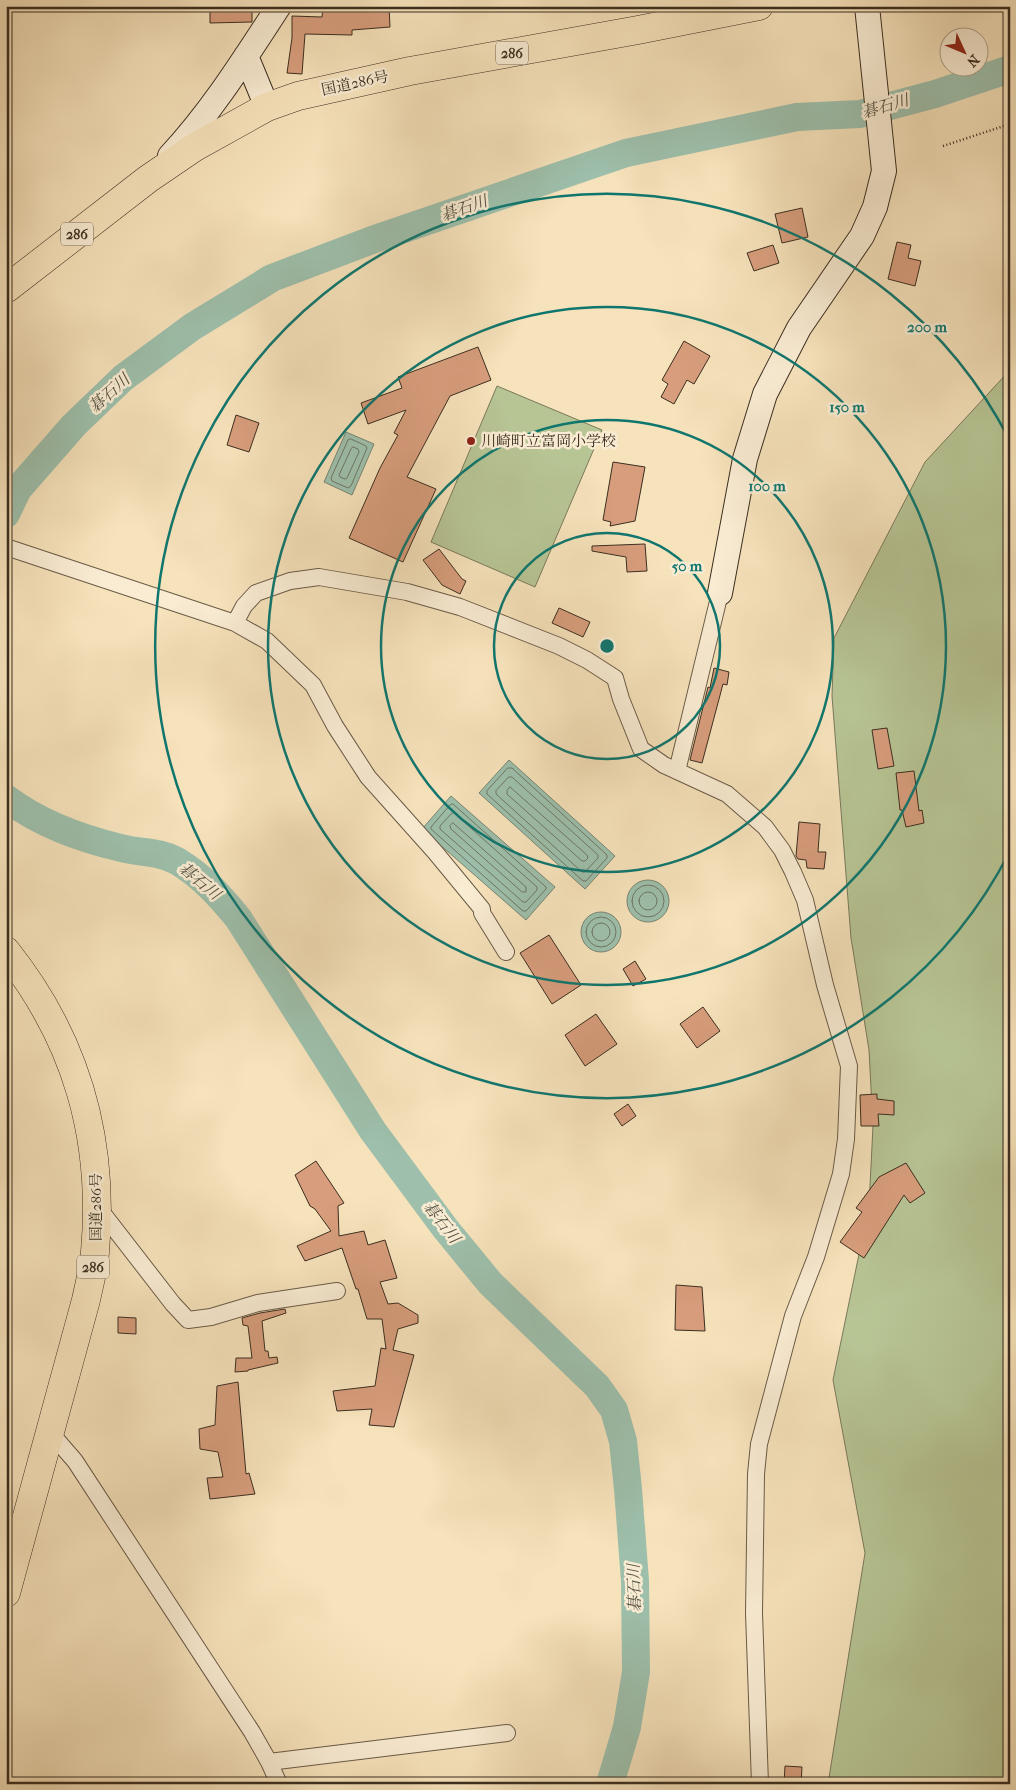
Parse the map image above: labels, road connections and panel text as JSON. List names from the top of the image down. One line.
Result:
{"streets":{"highway":["286","国道286号"]},"water":["碁石川"],"places":["川崎町立富岡小学校"],"north":"bottom right","rings":["200 m","150 m","100 m","50 m"]}
